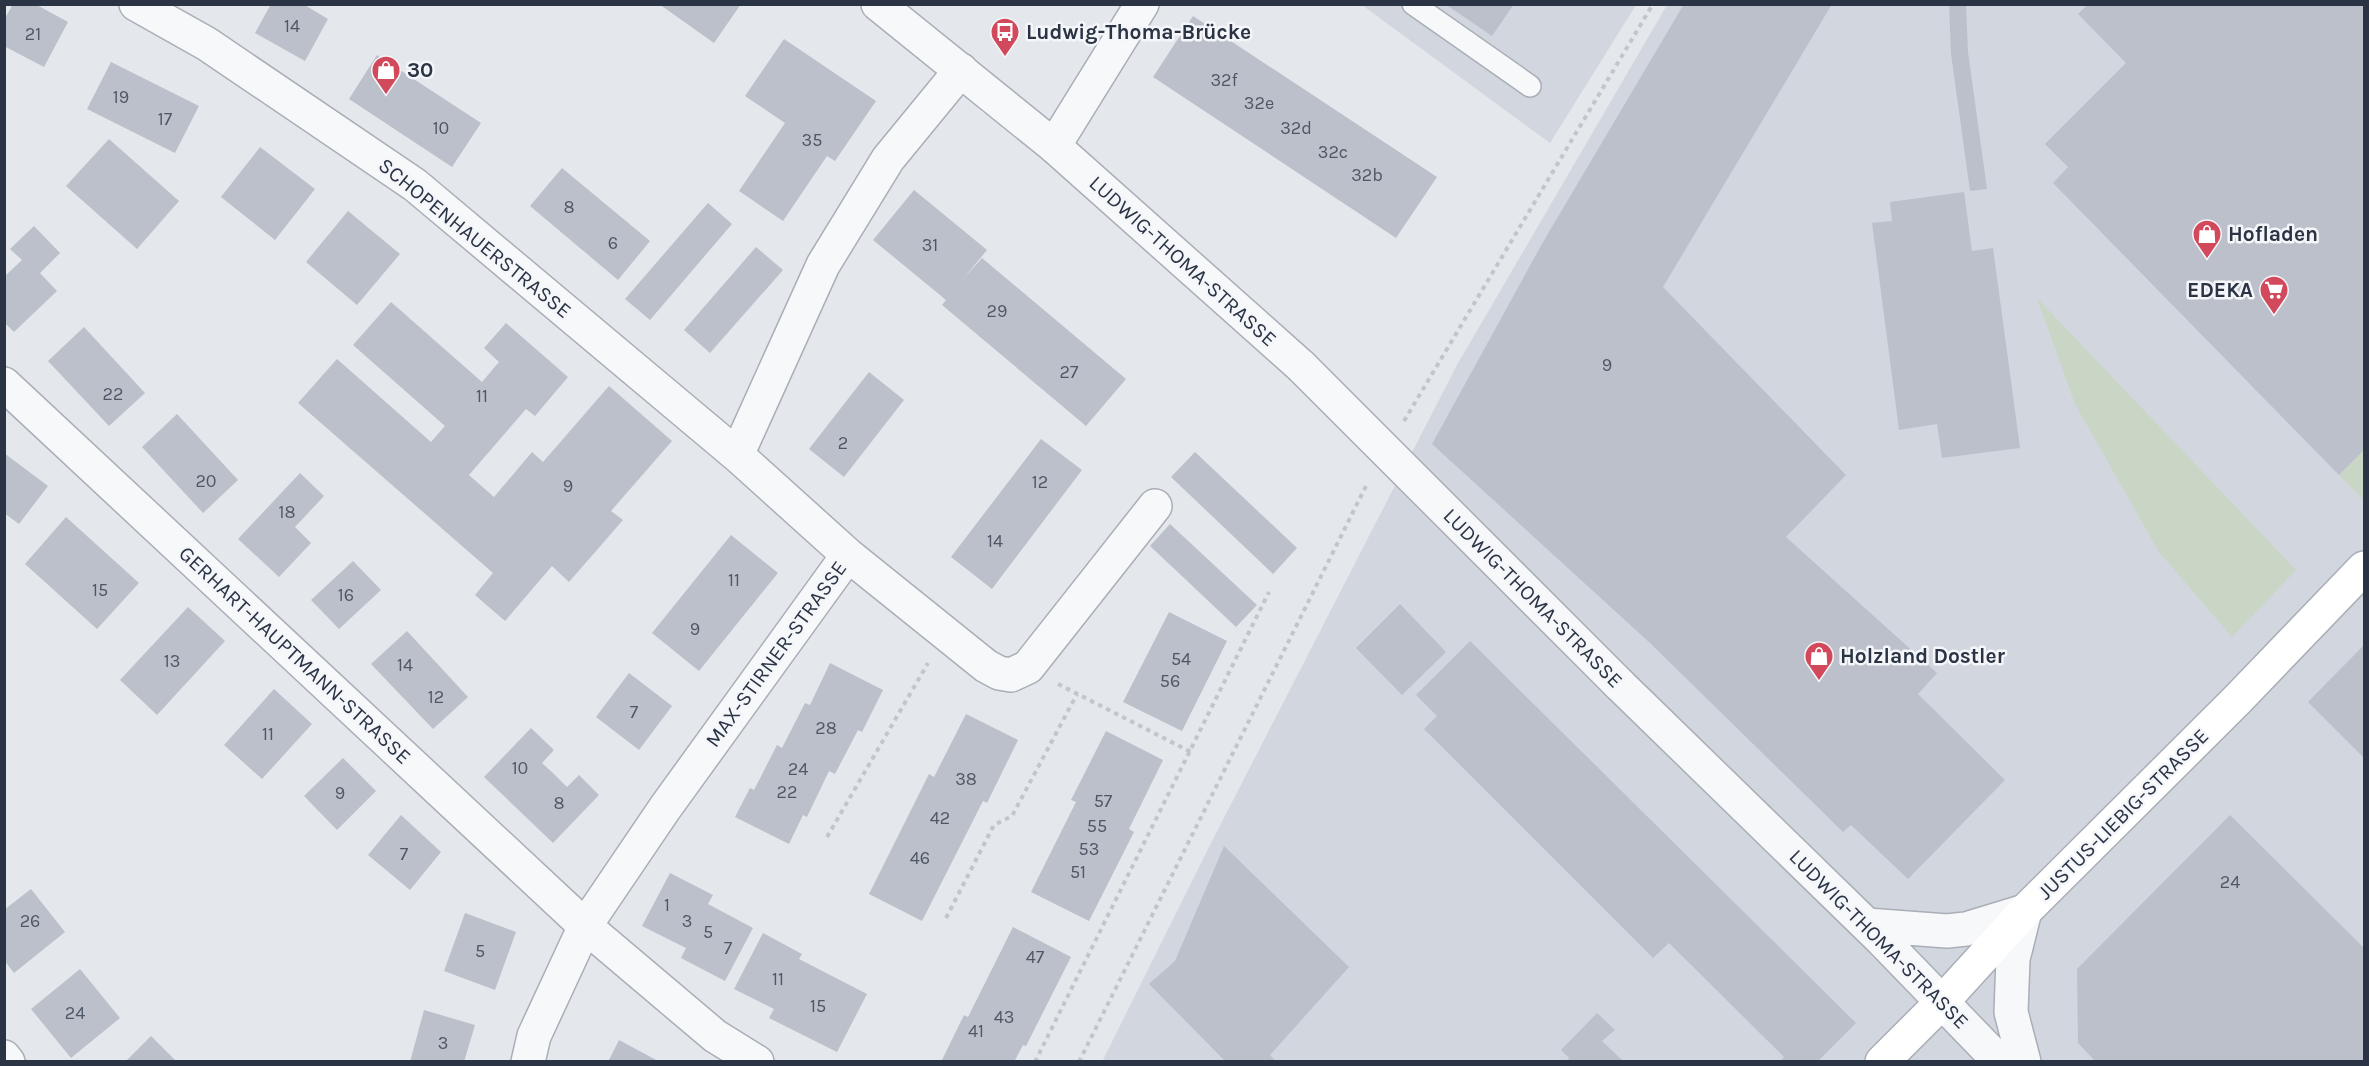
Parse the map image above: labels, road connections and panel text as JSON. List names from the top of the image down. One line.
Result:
{"streets":{"main road":["JUSTUS-LIEBIG-STRASSE"],"street":["SCHOPENHAUERSTRASSE","LUDWIG-THOMA-STRASSE","MAX-STIRNER-STRASSE","GERHART-HAUPTMANN-STRASSE"]},"crossings":[["SCHOPENHAUERSTRASSE","MAX-STIRNER-STRASSE"],["LUDWIG-THOMA-STRASSE","JUSTUS-LIEBIG-STRASSE"],["MAX-STIRNER-STRASSE","GERHART-HAUPTMANN-STRASSE"]],"places":{"bus stop":["Ludwig-Thoma-Brücke"],"shop":["30","Hofladen","Holzland Dostler"],"supermarket":["EDEKA"]},"house_numbers":["14","21","32f","19","32e","17","10","32d","35","32c","32b","8","6","31","29","9","27","22","11","2","20","12","9","18","14","11","15","16","9","54","13","14","56","12","7","28","11","10","24","38","22","9","57","8","42","55","53","7","46","51","24","1","26","3","5","7","5","47","11","15","24","43","41","3"]}
